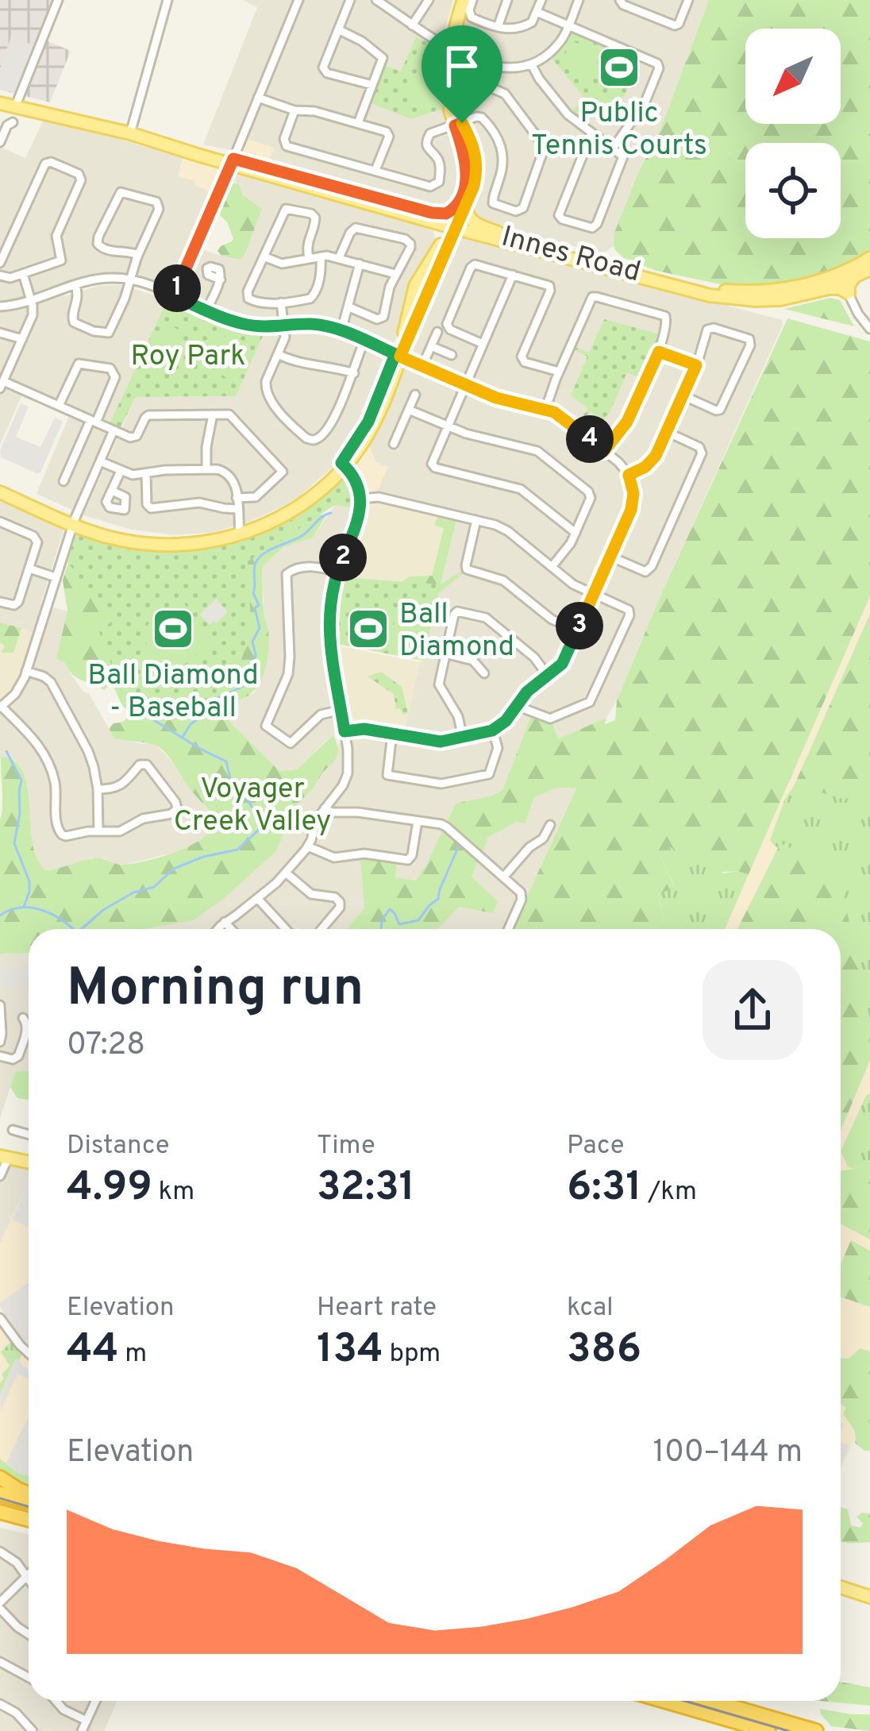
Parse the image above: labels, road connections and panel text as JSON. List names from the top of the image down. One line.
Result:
{"streets":{"main road":["Innes Road"]},"parks":["Roy Park","Voyager Creek Valley"],"places":{"sports":["Public Tennis Courts","Ball Diamond - Baseball","Ball Diamond"]},"north":"bottom left","page":{"pins":["1","4","2","3"],"heading":["Morning run","07:28"],"stats":[["Distance","4.99 km"],["Time","32:31"],["Pace","6:31 /km"],["Elevation","44 m"],["Heart rate","134 bpm"],["kcal","386"]],"chart":["Elevation","100–144 m"]}}
